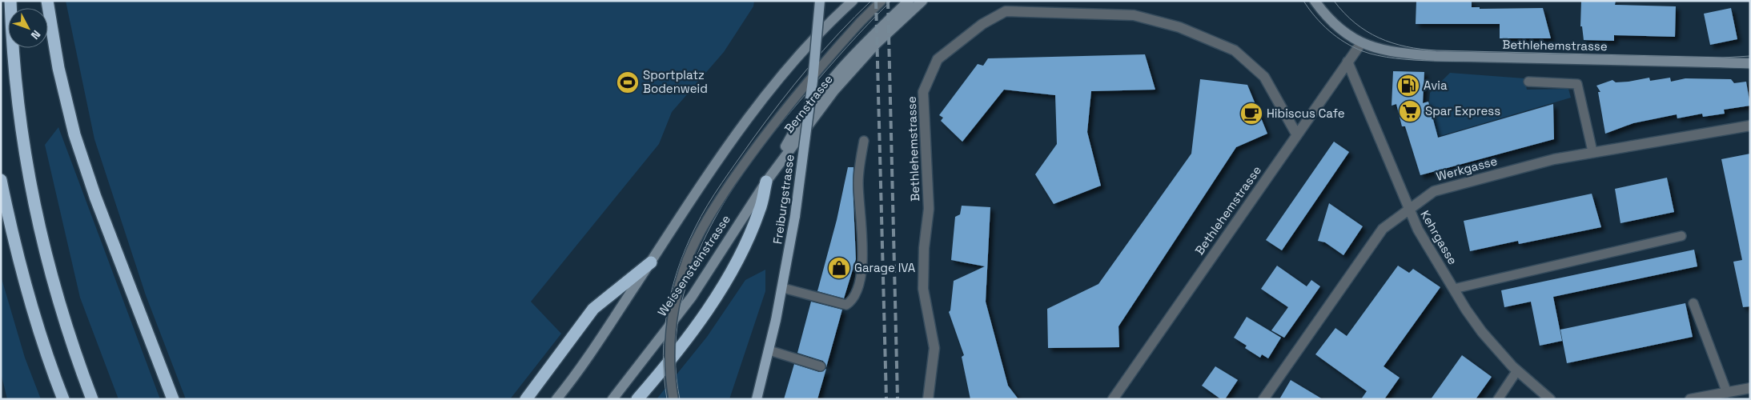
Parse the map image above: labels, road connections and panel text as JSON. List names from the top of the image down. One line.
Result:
{"streets":{"main road":["Bethlehemstrasse","Bernstrasse","Freiburgstrasse","Weissensteinstrasse"],"street":["Werkgasse","Kehrgasse"]},"crossings":[["Bethlehemstrasse","Kehrgasse"],["Bernstrasse","Weissensteinstrasse"],["Werkgasse","Kehrgasse"]],"places":{"sports":["Sportplatz Bodenweid"],"fuel station":["Avia"],"supermarket":["Spar Express"],"cafe":["Hibiscus Cafe"],"shop":["Garage IVA"]},"north":"bottom right"}
